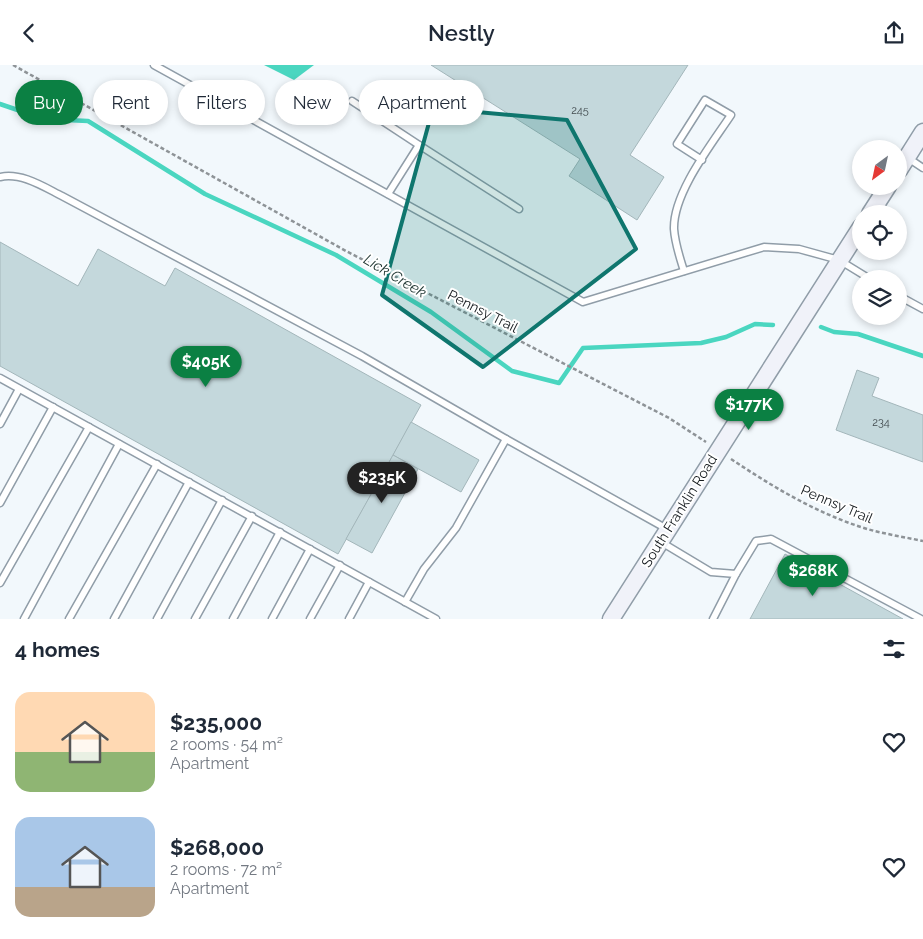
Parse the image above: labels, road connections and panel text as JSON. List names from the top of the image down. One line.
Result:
{"streets":{"main road":["South Franklin Road"],"path":["Pennsy Trail"]},"crossings":[["Pennsy Trail","South Franklin Road"]],"water":["Lick Creek"],"house_numbers":["245","234"],"north":"bottom left","page":{"header":"Nestly","chip":["Buy","Rent","Filters","New","Apartment"],"price":["$405K","$177K","$235K","$268K"],"heading":"4 homes","list":[{"name":"$235,000","note":"2 rooms · 54 m² · Apartment"},{"name":"$268,000","note":"2 rooms · 72 m² · Apartment"}]}}
